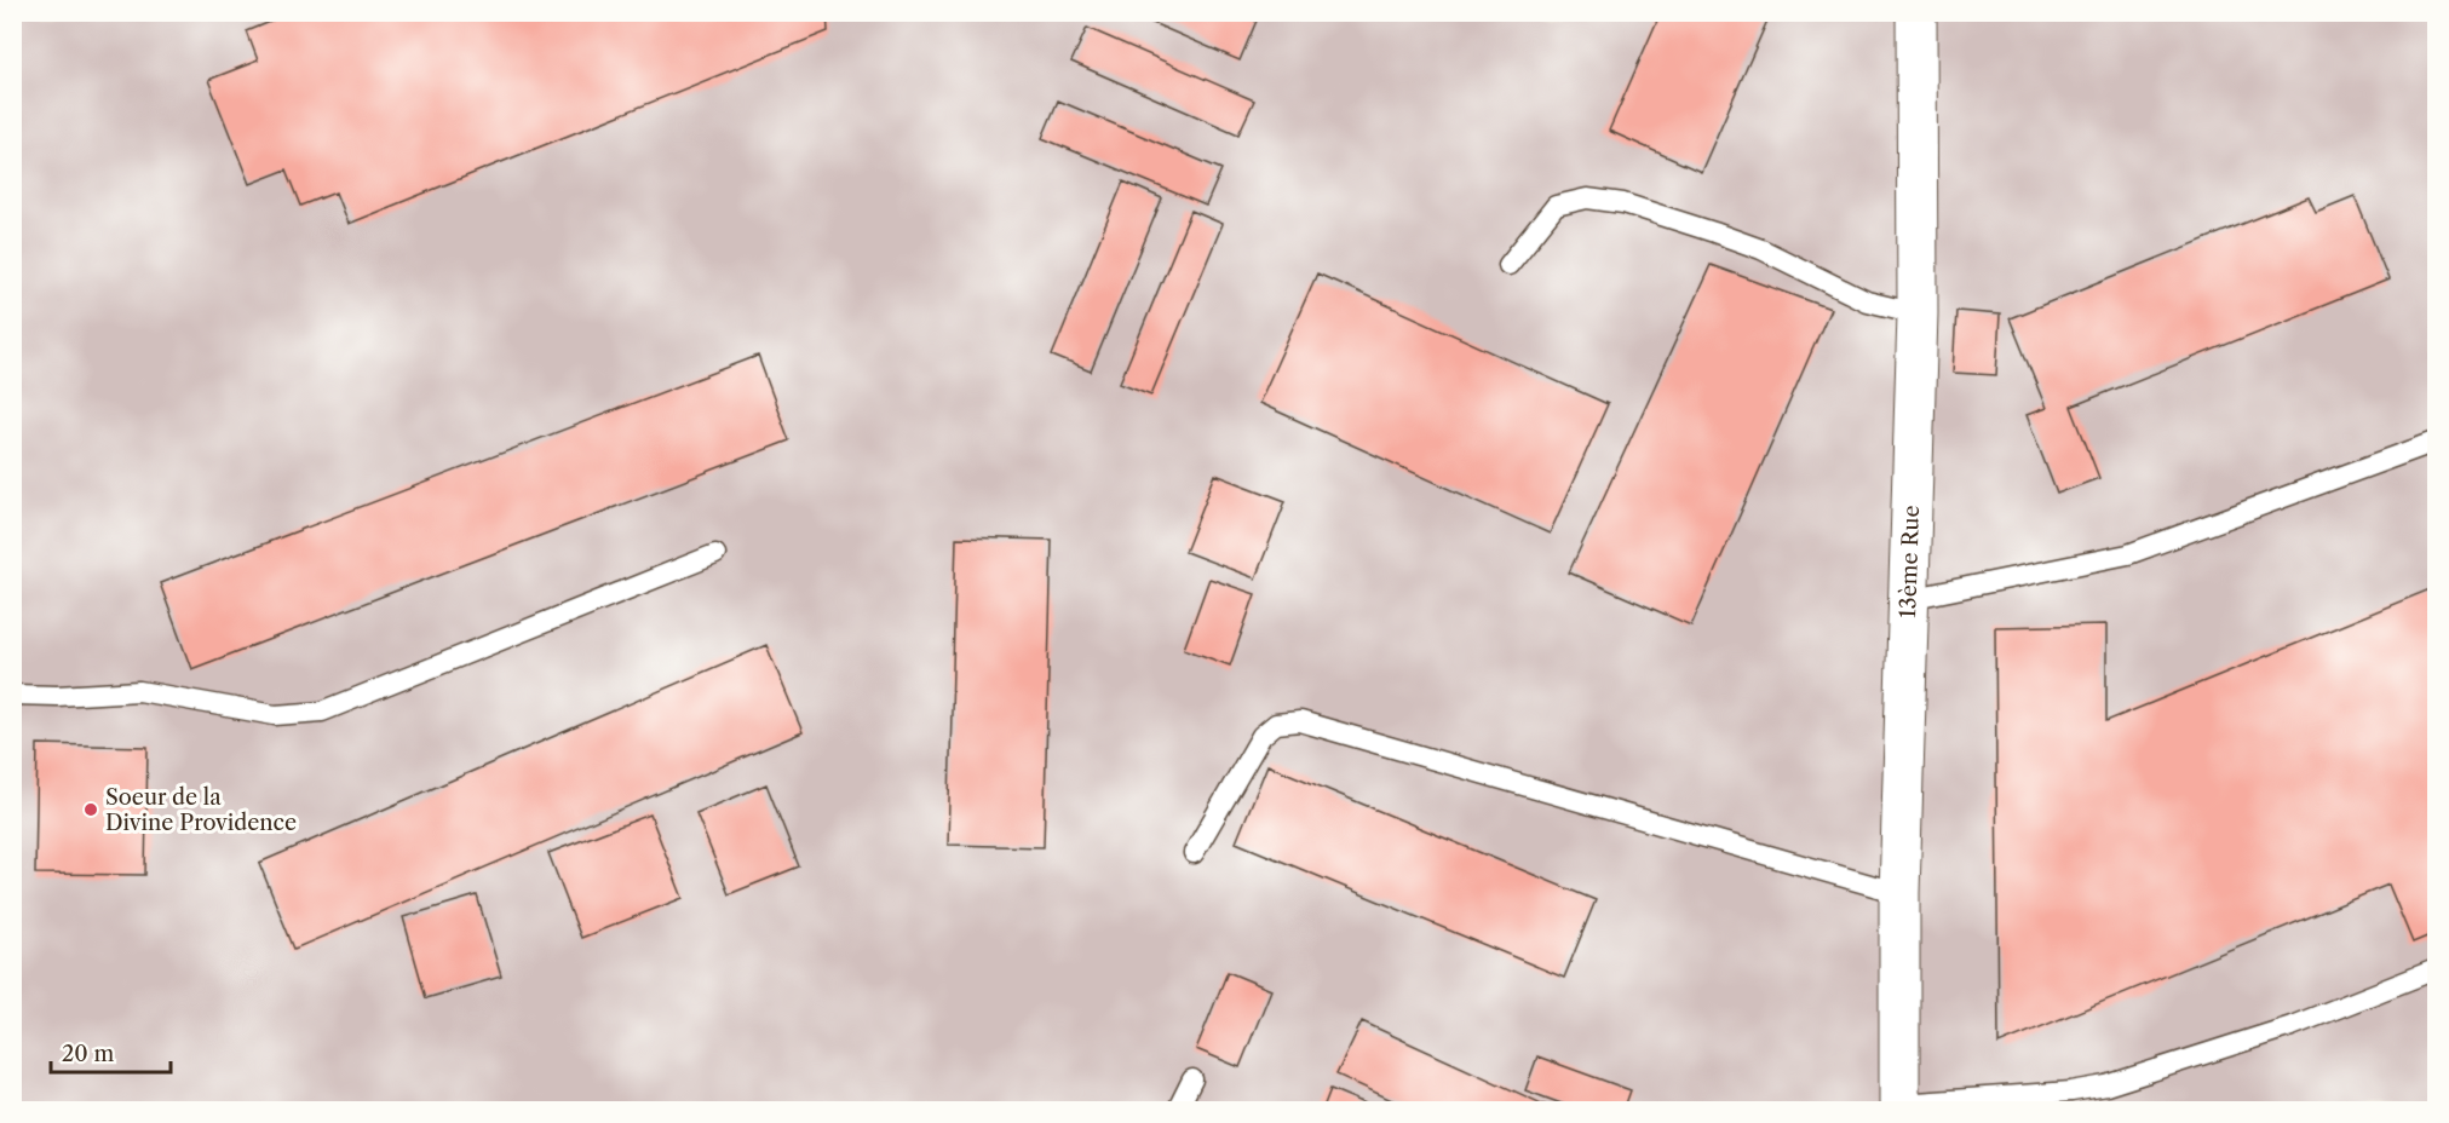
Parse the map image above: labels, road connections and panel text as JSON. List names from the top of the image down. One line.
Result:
{"streets":{"street":["13ème Rue"]},"places":["Soeur de la Divine Providence"],"scale_bar":"20 m"}
